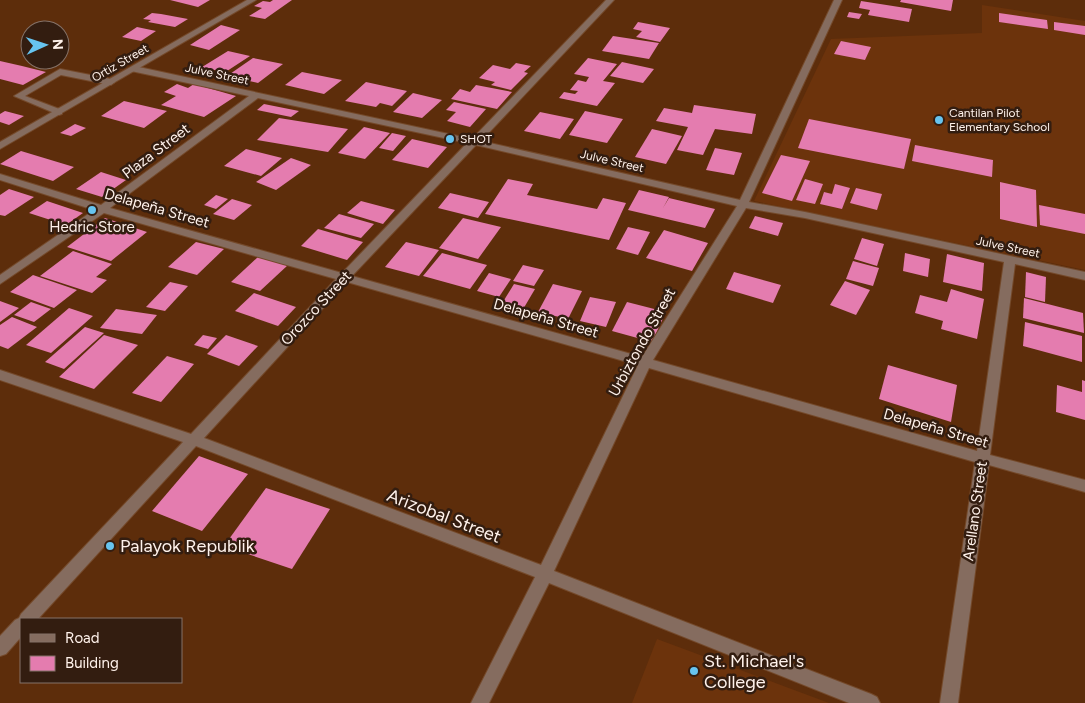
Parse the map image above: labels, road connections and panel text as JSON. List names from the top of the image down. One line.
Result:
{"streets":{"street":["Ortiz Street","Julve Street","Plaza Street","Delapeña Street","Orozco Street","Urbiztondo Street","Arellano Street","Arizobal Street"]},"crossings":[["Ortiz Street","Julve Street"],["Julve Street","Plaza Street"],["Julve Street","Orozco Street"],["Julve Street","Urbiztondo Street"],["Julve Street","Arellano Street"],["Plaza Street","Delapeña Street"],["Delapeña Street","Orozco Street"],["Delapeña Street","Urbiztondo Street"],["Delapeña Street","Arellano Street"],["Orozco Street","Arizobal Street"],["Urbiztondo Street","Arizobal Street"]],"places":["Cantilan Pilot Elementary School","SHOT","Hedric Store","Palayok Republik","St. Michael's College"],"legend":["Road","Building"],"north":"right"}
